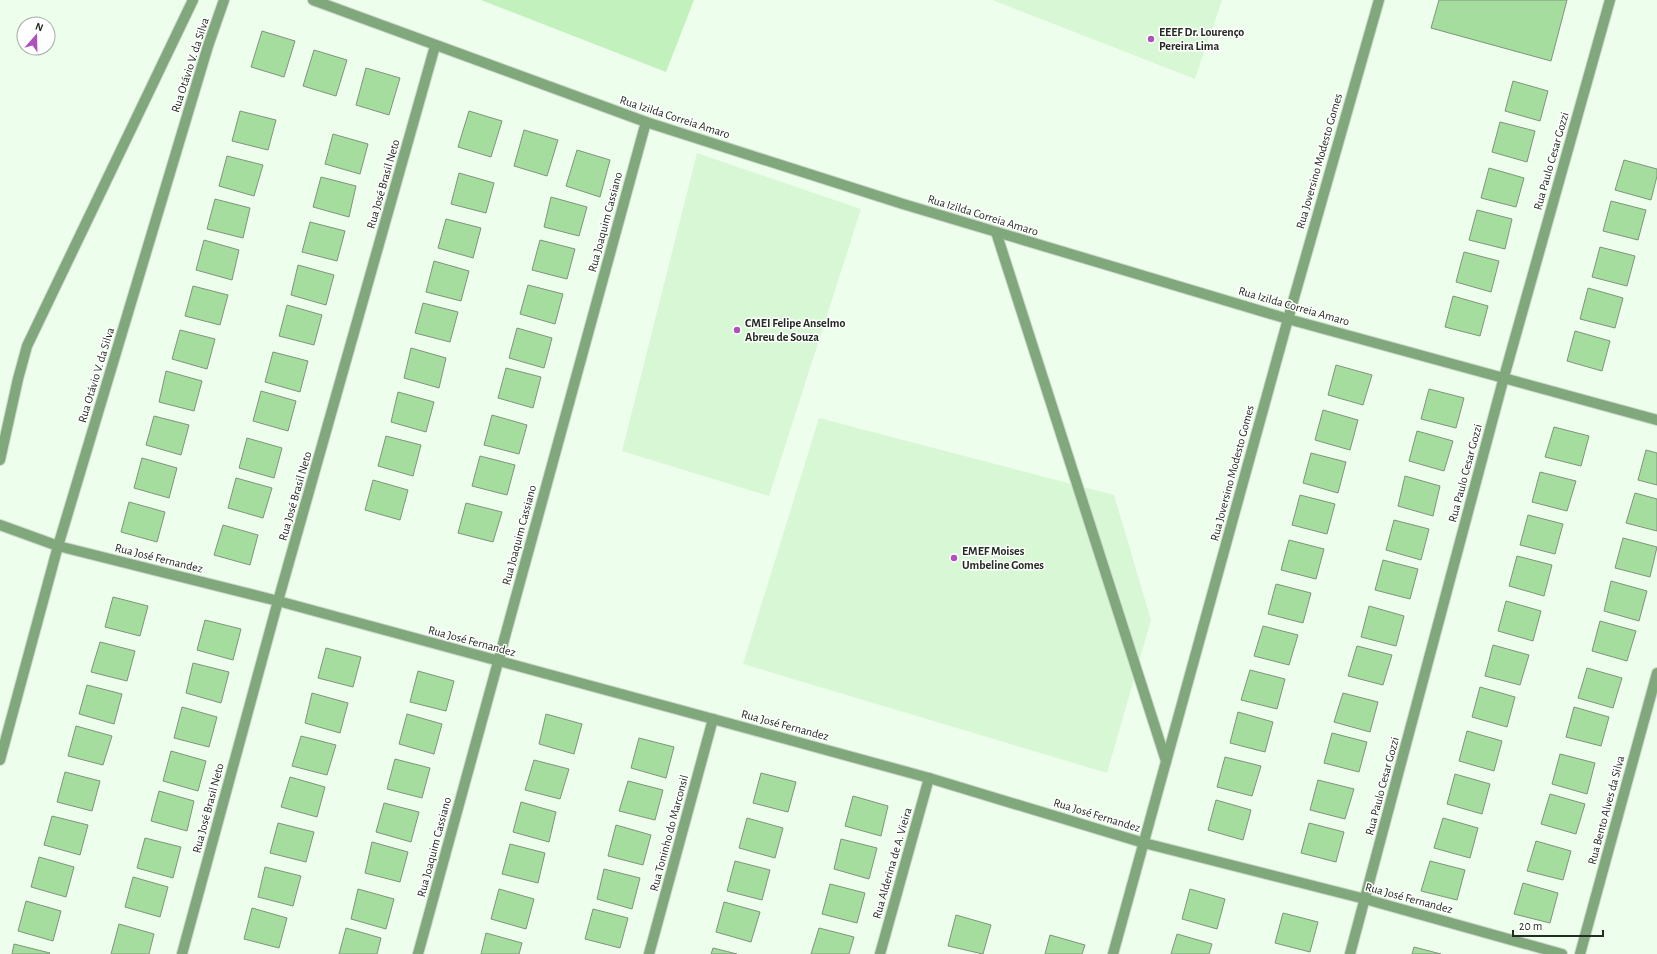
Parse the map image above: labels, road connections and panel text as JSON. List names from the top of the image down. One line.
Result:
{"streets":{"street":["Rua Otávio V. da Silva","Rua Izilda Correia Amaro","Rua Joversino Modesto Gomes","Rua Paulo Cesar Gozzi","Rua José Brasil Neto","Rua Joaquim Cassiano","Rua José Fernandez","Rua Bento Alves da Silva","Rua Toninho do Marconsil","Rua Alderina de A. Vieira"]},"crossings":[["Rua Otávio V. da Silva","Rua José Fernandez"],["Rua Izilda Correia Amaro","Rua Joversino Modesto Gomes"],["Rua Izilda Correia Amaro","Rua Paulo Cesar Gozzi"],["Rua Izilda Correia Amaro","Rua José Brasil Neto"],["Rua Izilda Correia Amaro","Rua Joaquim Cassiano"],["Rua Joversino Modesto Gomes","Rua José Fernandez"],["Rua Paulo Cesar Gozzi","Rua José Fernandez"],["Rua José Brasil Neto","Rua José Fernandez"],["Rua Joaquim Cassiano","Rua José Fernandez"],["Rua José Fernandez","Rua Toninho do Marconsil"],["Rua José Fernandez","Rua Alderina de A. Vieira"]],"places":["EEEF Dr. Lourenço Pereira Lima","CMEI Felipe Anselmo Abreu de Souza","EMEF Moises Umbeline Gomes"],"scale_bar":"20 m","north":"top"}
